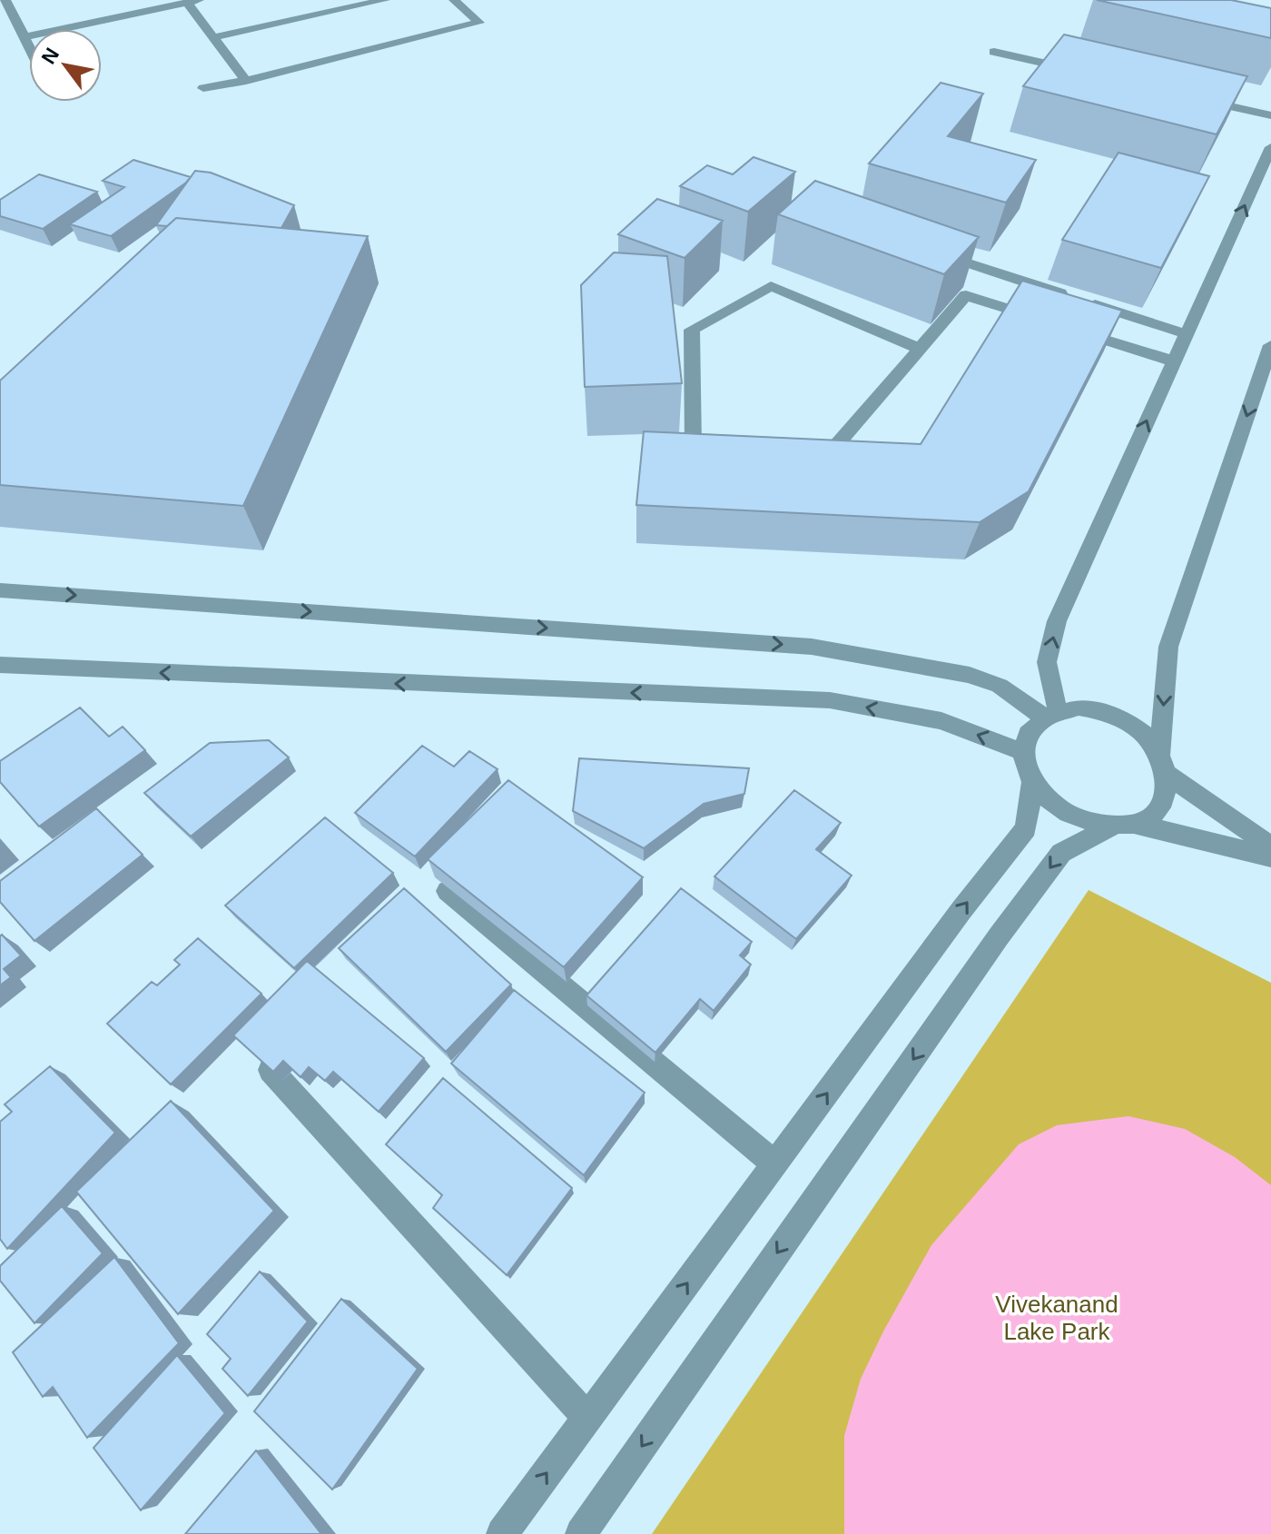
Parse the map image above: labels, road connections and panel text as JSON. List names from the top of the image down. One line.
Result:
{"parks":["Vivekanand Lake Park"],"north":"top left"}
